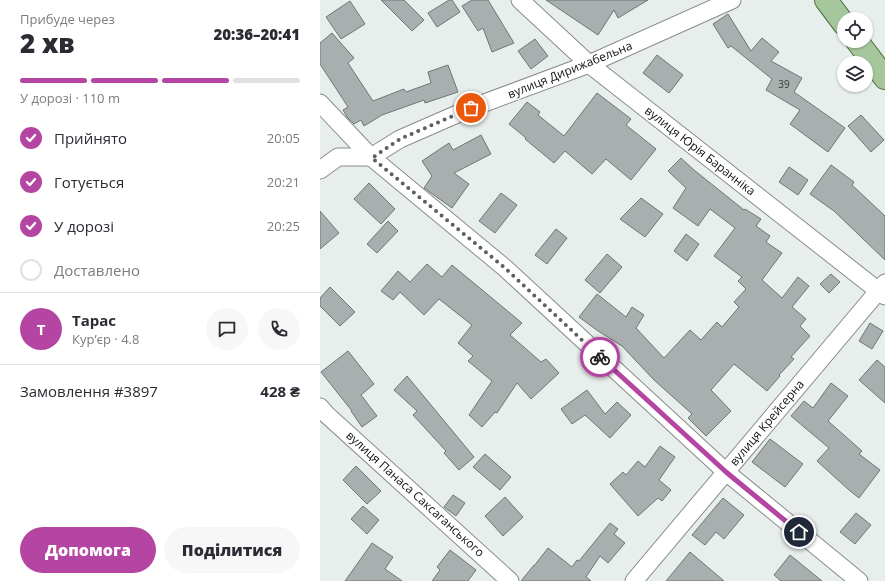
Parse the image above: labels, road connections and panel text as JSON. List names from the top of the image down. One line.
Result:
{"streets":{"street":["вулиця Дирижабельна","вулиця Юрія Баранніка","вулиця Крейсерна","вулиця Панаса Саксаганського"]},"crossings":[["вулиця Дирижабельна","вулиця Юрія Баранніка"],["вулиця Юрія Баранніка","вулиця Крейсерна"]],"house_numbers":["39"],"page":{"heading":["2 хв","Прибуде через","20:36–20:41"],"panel":["Тарас","Кур’єр · 4.8","Замовлення #3897","428 ₴"],"bar":"У дорозі · 110 m","list":[["Прийнято","20:05"],["Готується","20:21"],["У дорозі","20:25"],"Доставлено"],"round":"Т","buttons":["Допомога","Поділитися"]}}
